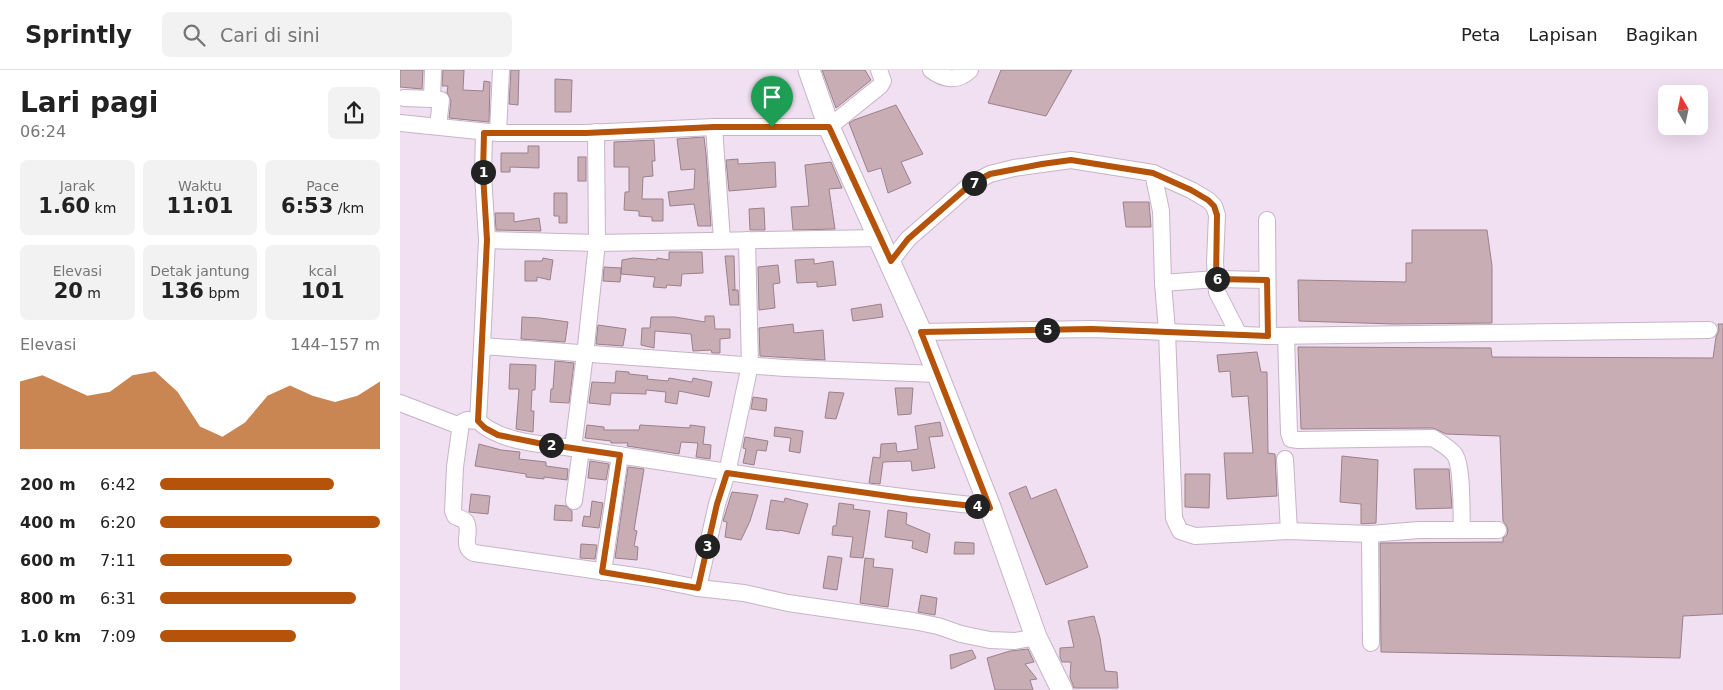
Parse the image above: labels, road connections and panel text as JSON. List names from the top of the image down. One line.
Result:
{"north":"top","page":{"header":"Sprintly","search":"Cari di sini","nav":["Peta","Lapisan","Bagikan"],"heading":["Lari pagi","06:24"],"stats":[["Jarak","1.60 km"],["Waktu","11:01"],["Pace","6:53 /km"],["Elevasi","20 m"],["Detak jantung","136 bpm"],["kcal","101"]],"pins":["1","7","6","5","2","4","3"],"chart":["Elevasi","144–157 m"],"list":[{"name":"200 m","note":"6:42"},{"name":"400 m","note":"6:20"},{"name":"600 m","note":"7:11"},{"name":"800 m","note":"6:31"},{"name":"1.0 km","note":"7:09"}]}}
